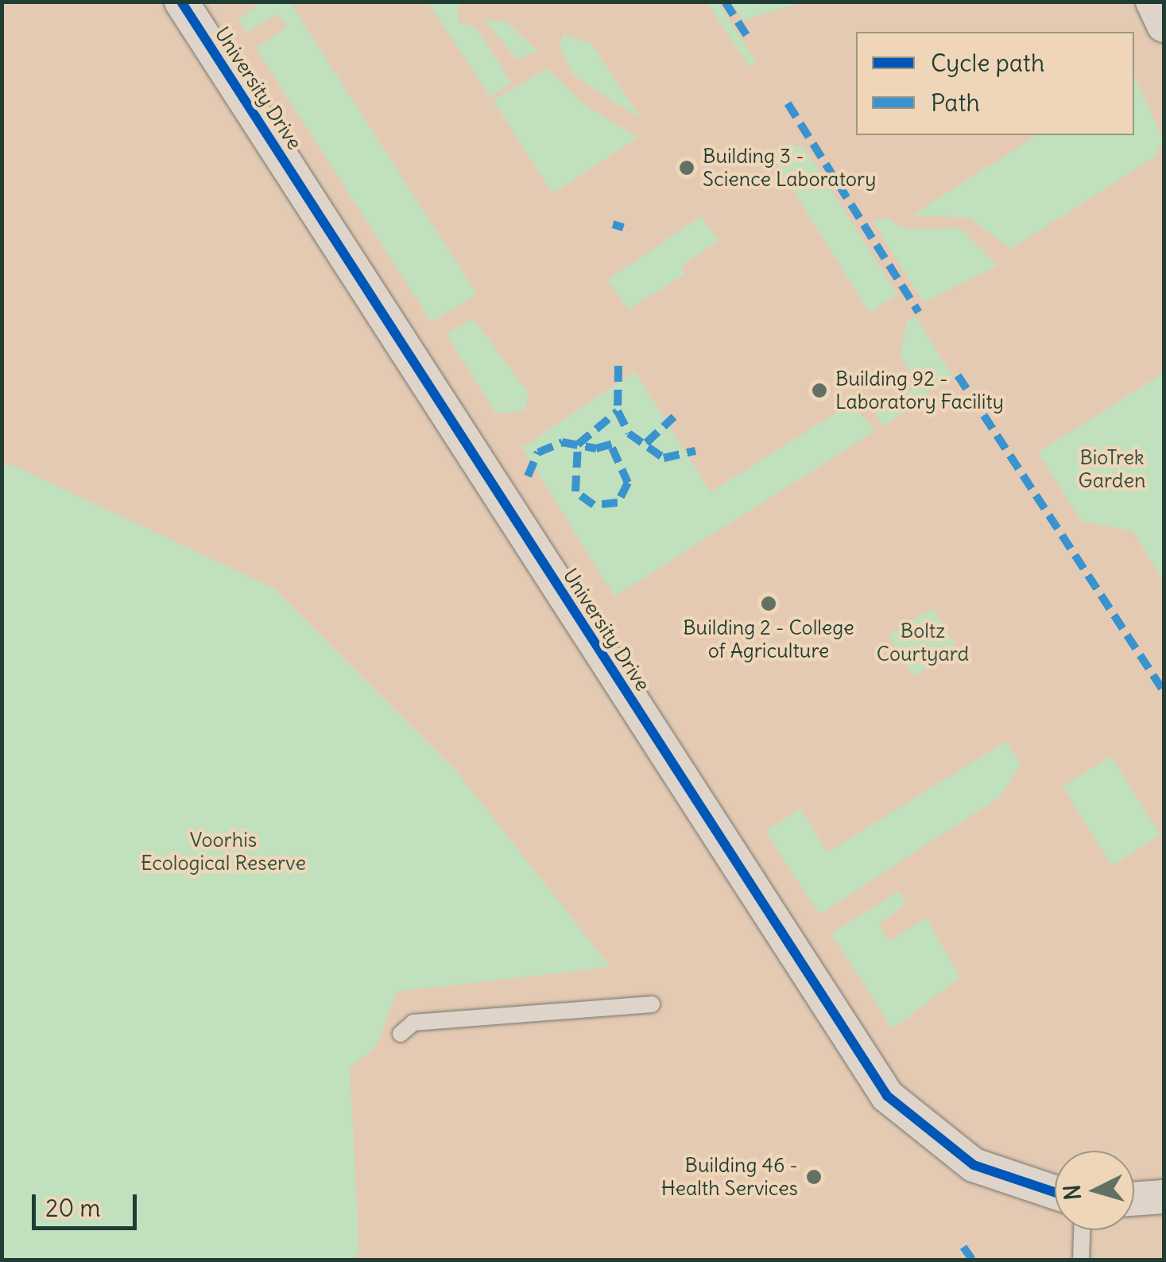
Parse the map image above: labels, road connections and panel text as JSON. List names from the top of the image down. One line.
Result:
{"streets":{"street":["University Drive"]},"parks":["BioTrek Garden","Boltz Courtyard","Voorhis Ecological Reserve"],"places":["Building 3 - Science Laboratory","Building 92 - Laboratory Facility","Building 2 - College of Agriculture","Building 46 - Health Services"],"legend":["Cycle path","Path"],"scale_bar":"20 m","north":"left"}
